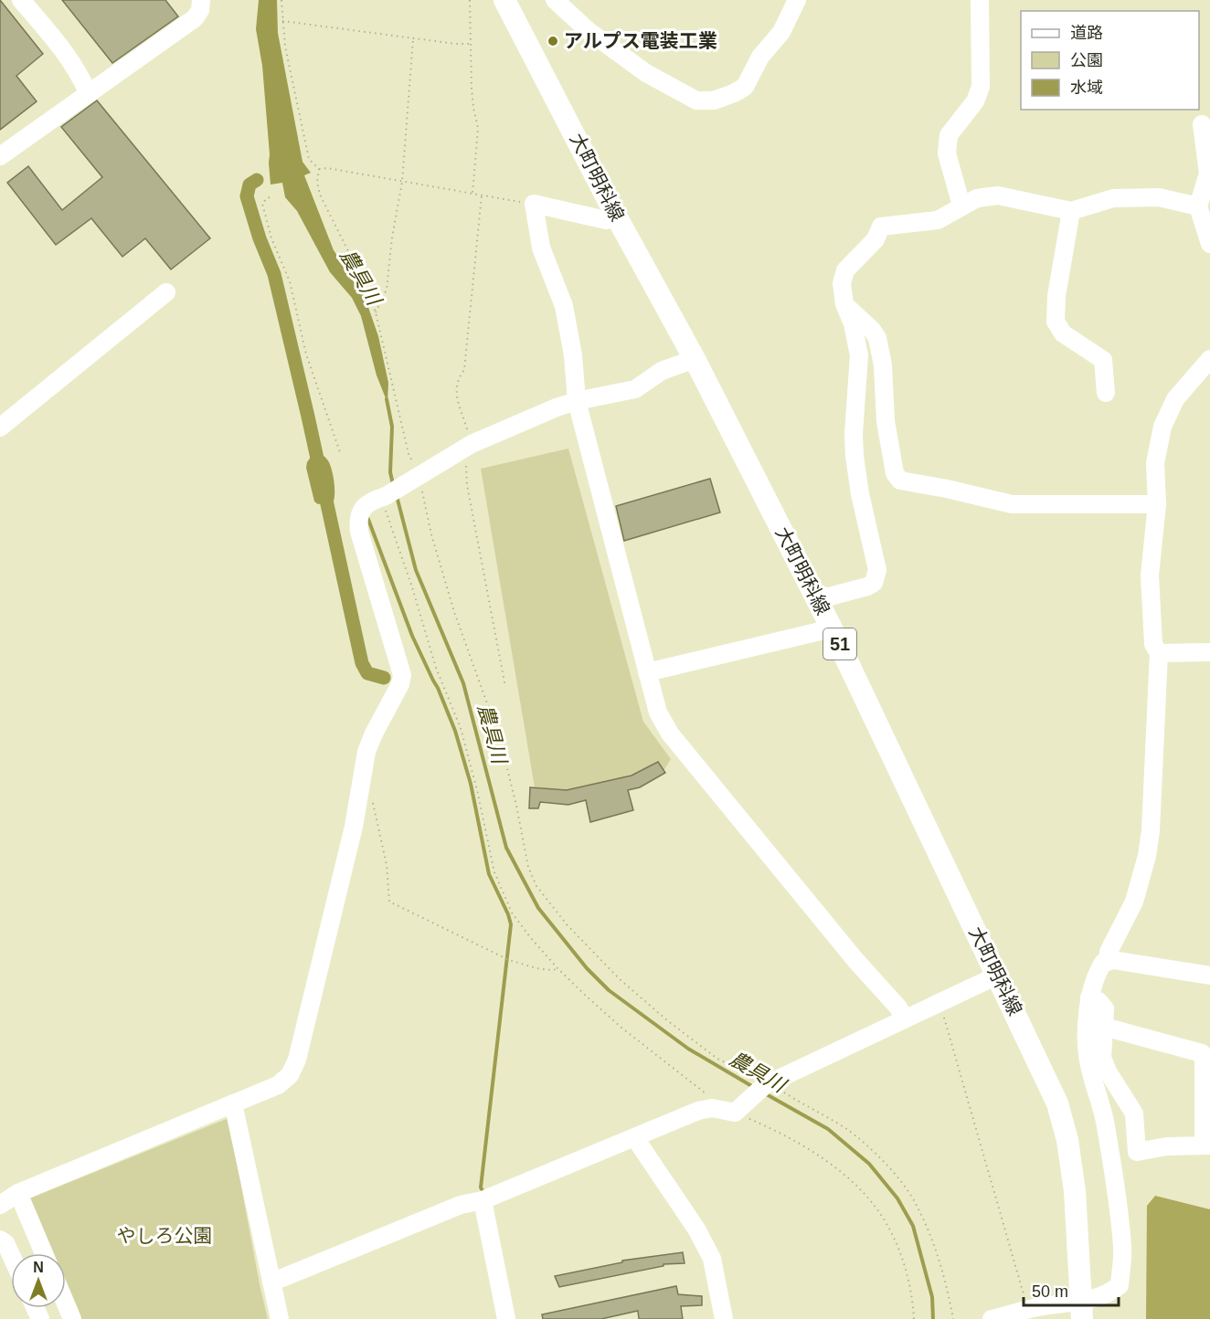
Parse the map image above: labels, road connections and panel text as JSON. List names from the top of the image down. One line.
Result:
{"streets":{"main road":["大町明科線","51"]},"water":["農具川"],"parks":["やしろ公園"],"places":["アルプス電装工業"],"legend":["道路","公園","水域"],"scale_bar":"50 m","north":"top"}
